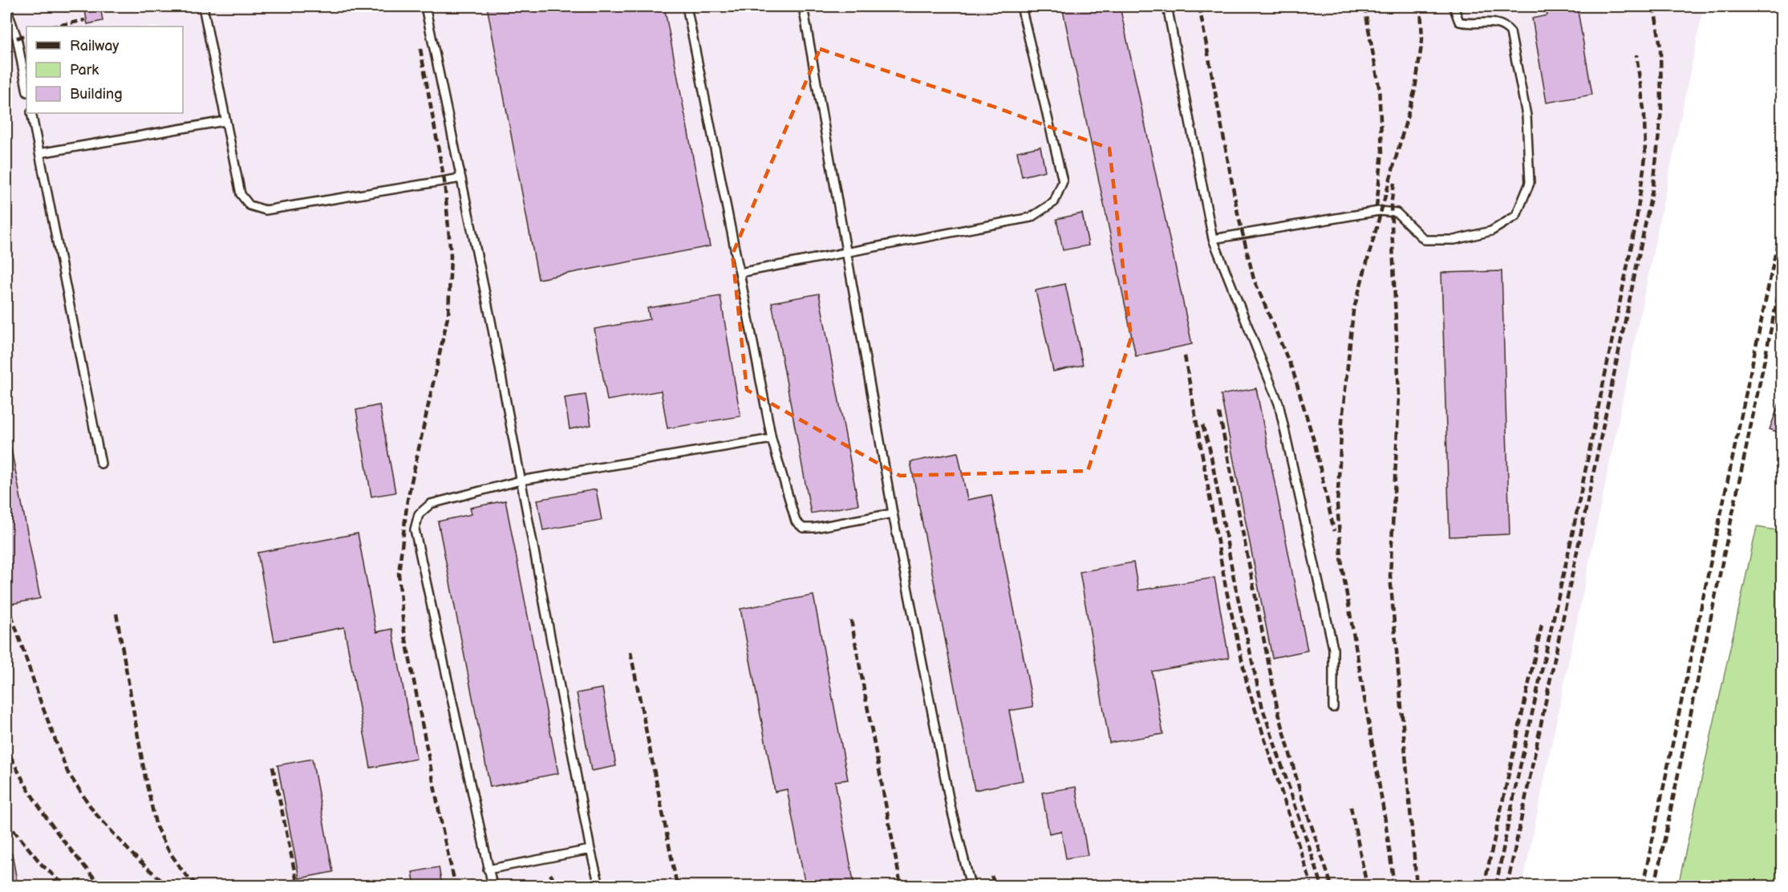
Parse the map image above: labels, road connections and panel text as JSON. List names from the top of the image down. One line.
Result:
{"legend":["Railway","Park","Building"]}
